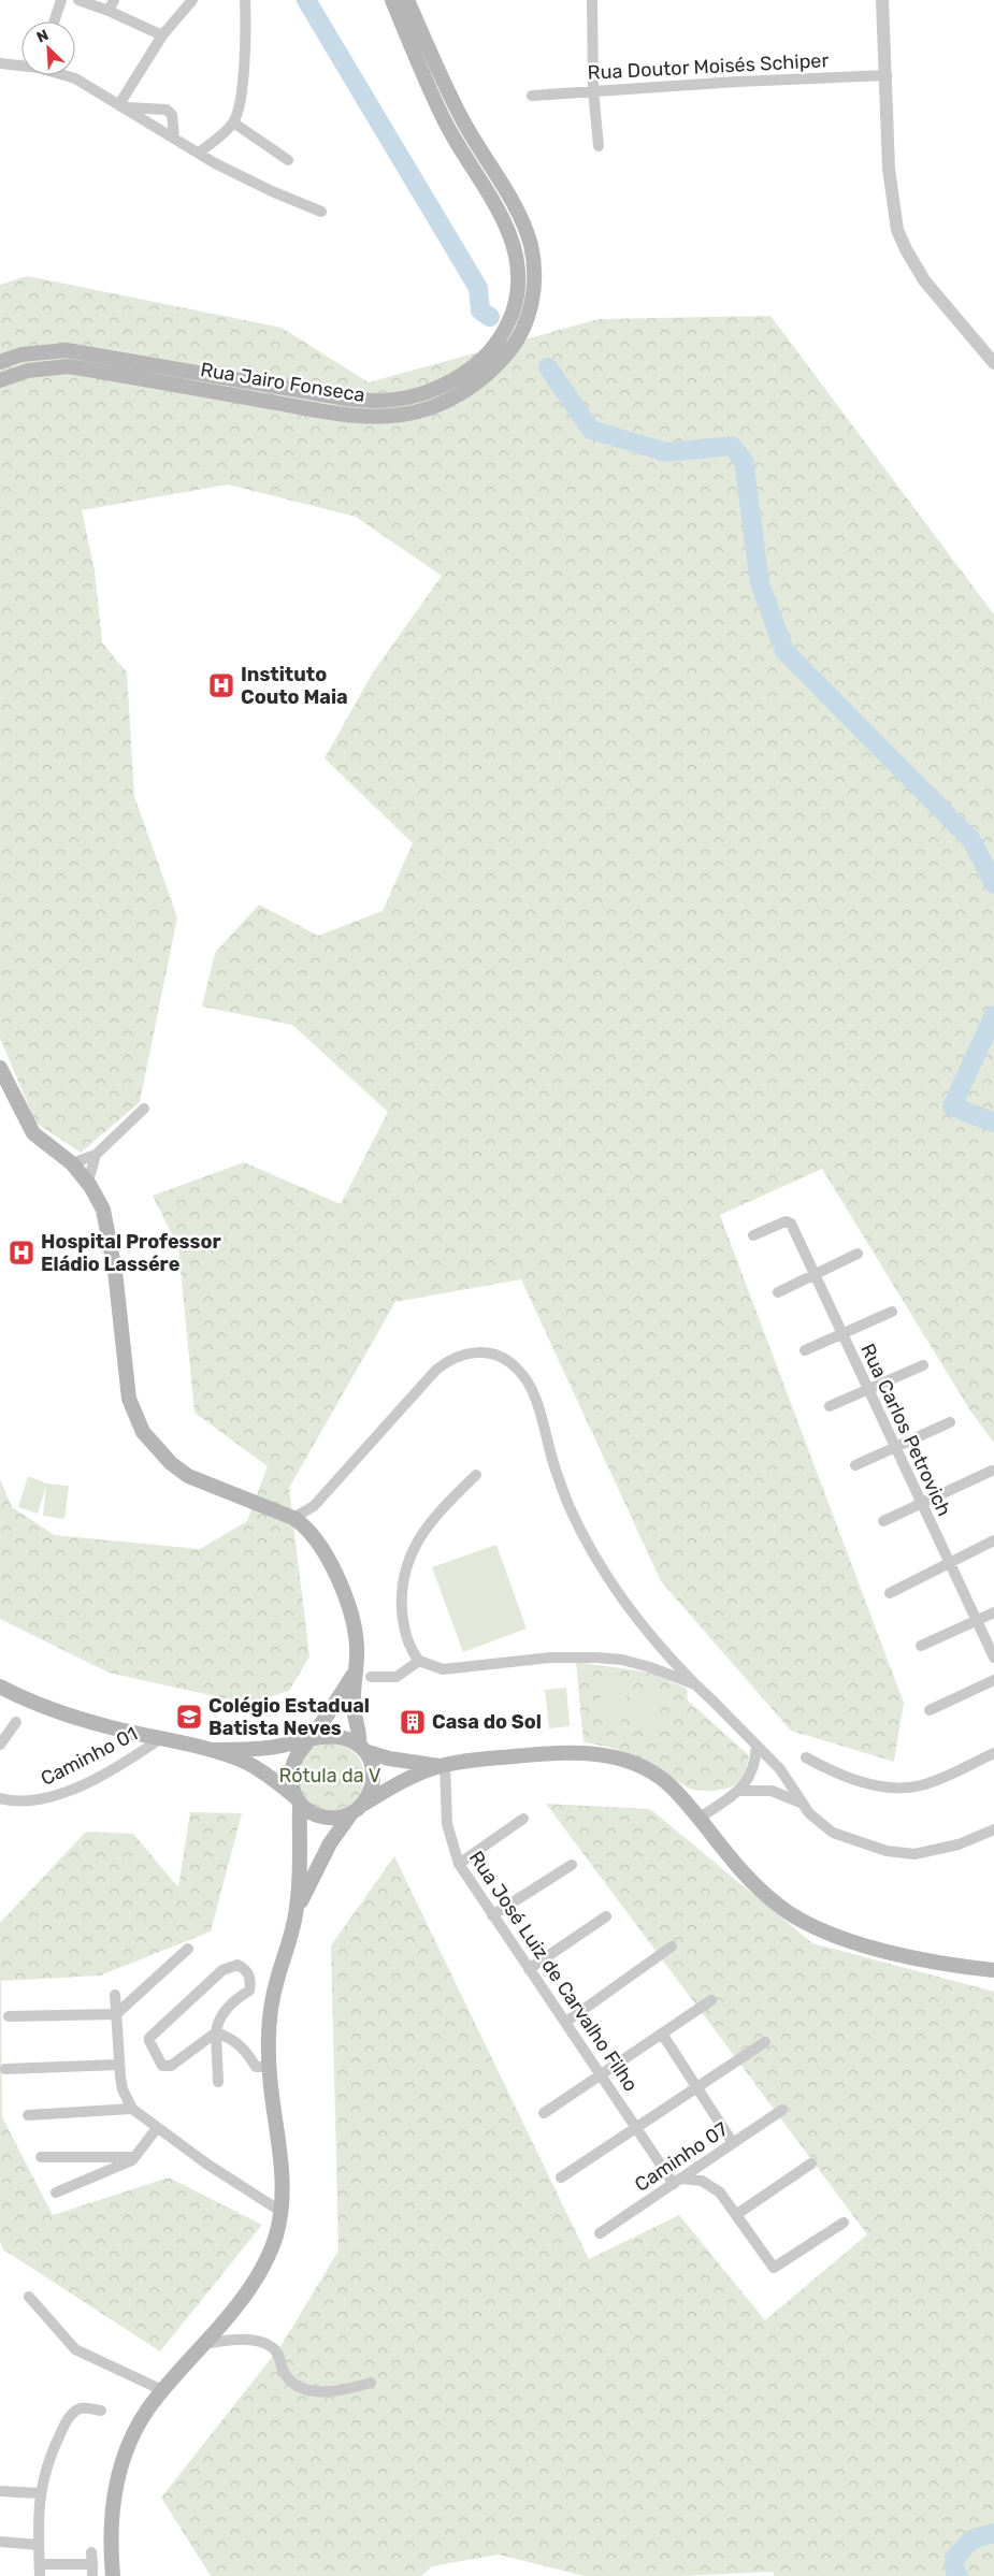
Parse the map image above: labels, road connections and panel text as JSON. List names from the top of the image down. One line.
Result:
{"streets":{"main road":["Rua Jairo Fonseca"],"street":["Rua Doutor Moisés Schiper","Rua Carlos Petrovich","Caminho 01","Rua José Luiz de Carvalho Filho","Caminho 07"]},"crossings":[["Rua José Luiz de Carvalho Filho","Caminho 07"]],"parks":["Rótula da V"],"places":{"hospital":["Instituto Couto Maia","Hospital Professor Eládio Lassére"],"school or university":["Colégio Estadual Batista Neves"],"building":["Casa do Sol"]},"north":"top left"}
